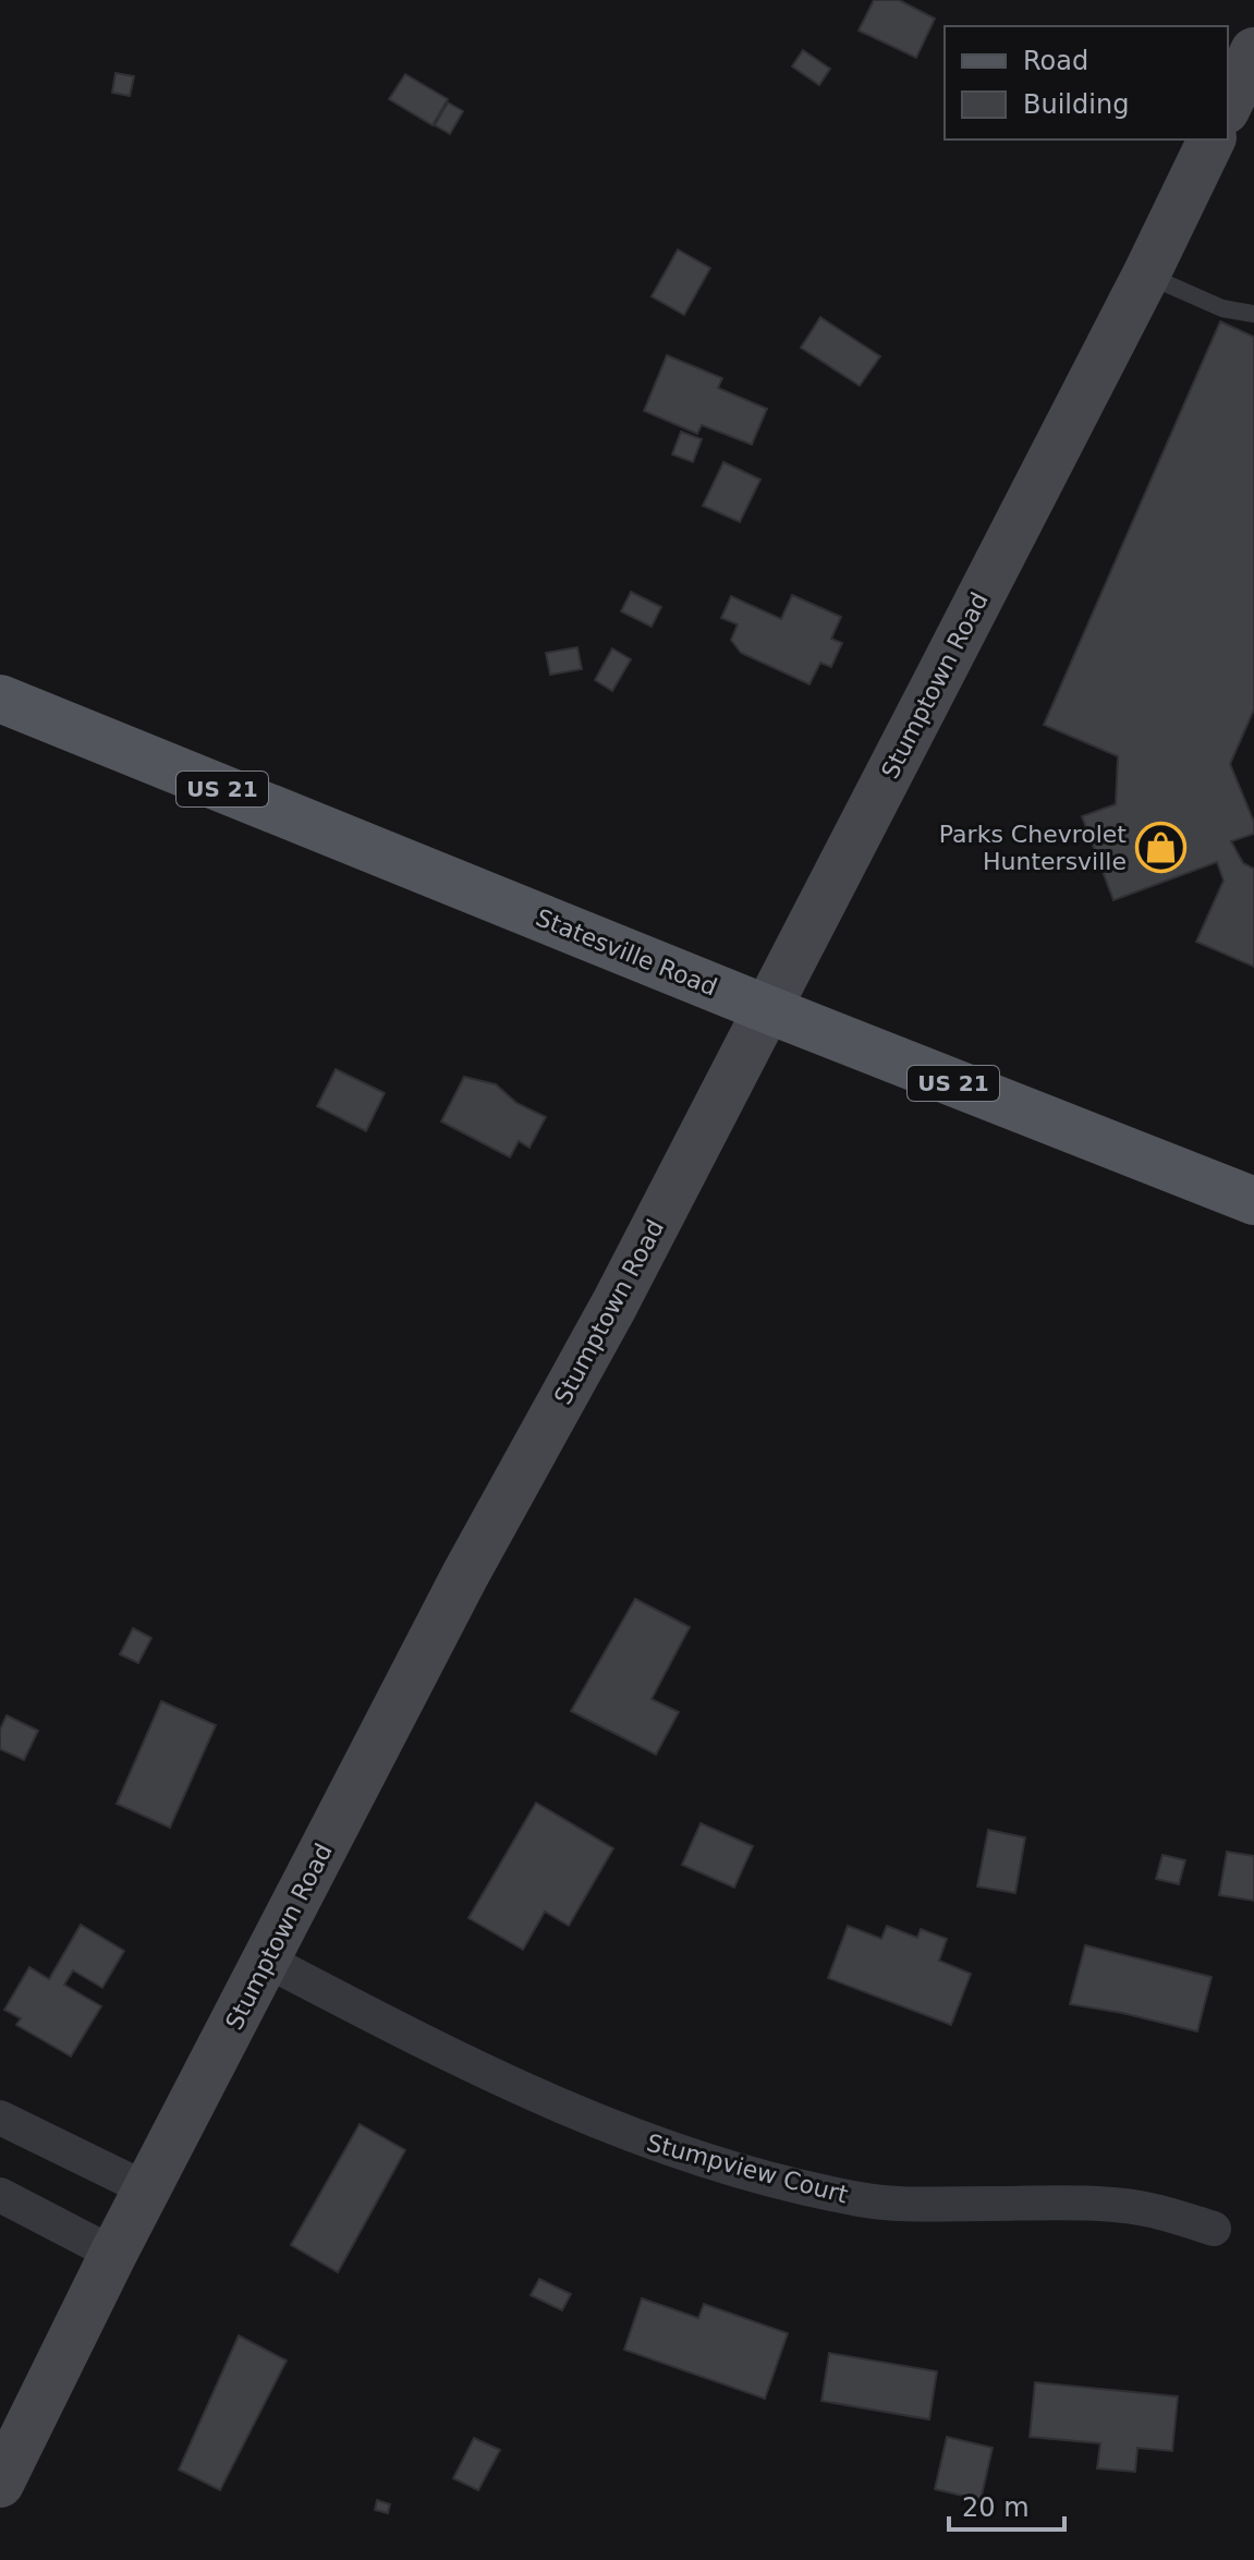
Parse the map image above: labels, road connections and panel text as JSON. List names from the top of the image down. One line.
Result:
{"streets":{"main road":["US 21","Statesville Road"],"street":["Stumptown Road","Stumpview Court"]},"crossings":[["Stumptown Road","Statesville Road"],["Stumptown Road","Stumpview Court"]],"places":{"shop":["Parks Chevrolet Huntersville"]},"legend":["Road","Building"],"scale_bar":"20 m"}
